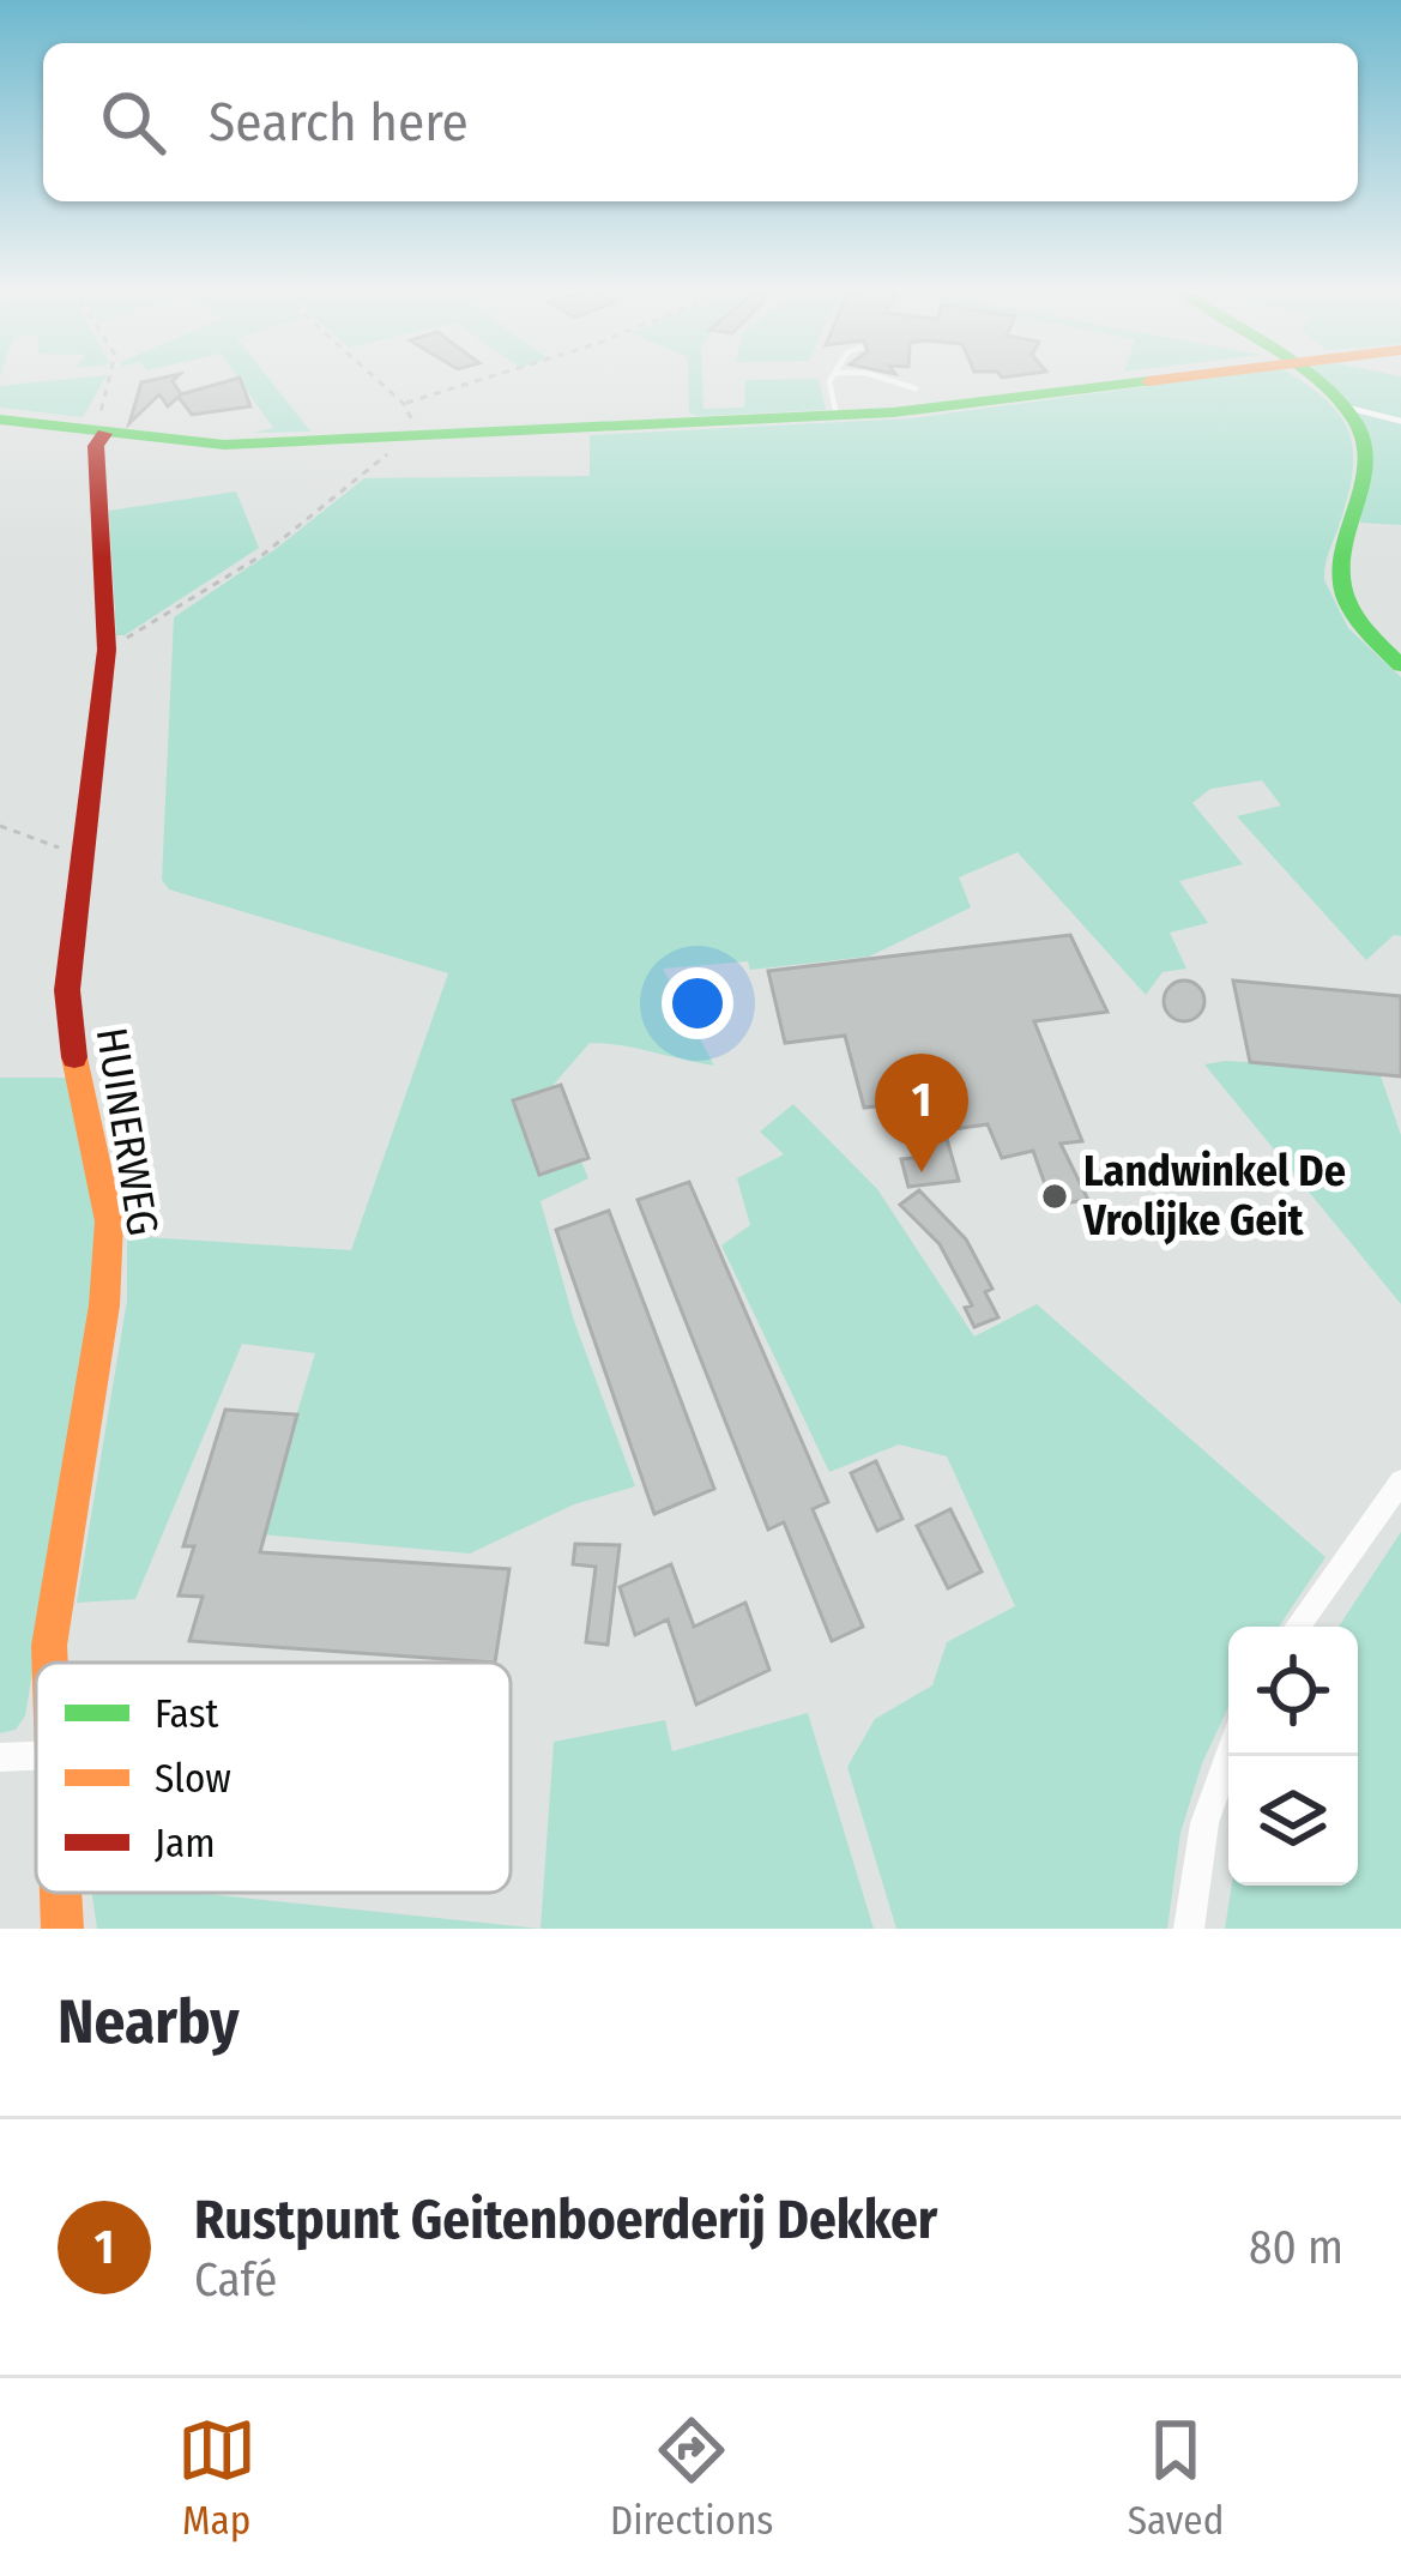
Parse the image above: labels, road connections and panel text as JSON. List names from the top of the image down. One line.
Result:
{"streets":{"street":["HUINERWEG"]},"places":["Landwinkel De Vrolijke Geit"],"legend":["Fast","Slow","Jam"],"page":{"search":"Search here","pins":"1","heading":"Nearby","list":[{"mark":"1","name":"Rustpunt Geitenboerderij Dekker","note":"Café","value":"80 m"}],"nav":["Map","Directions","Saved"]}}
